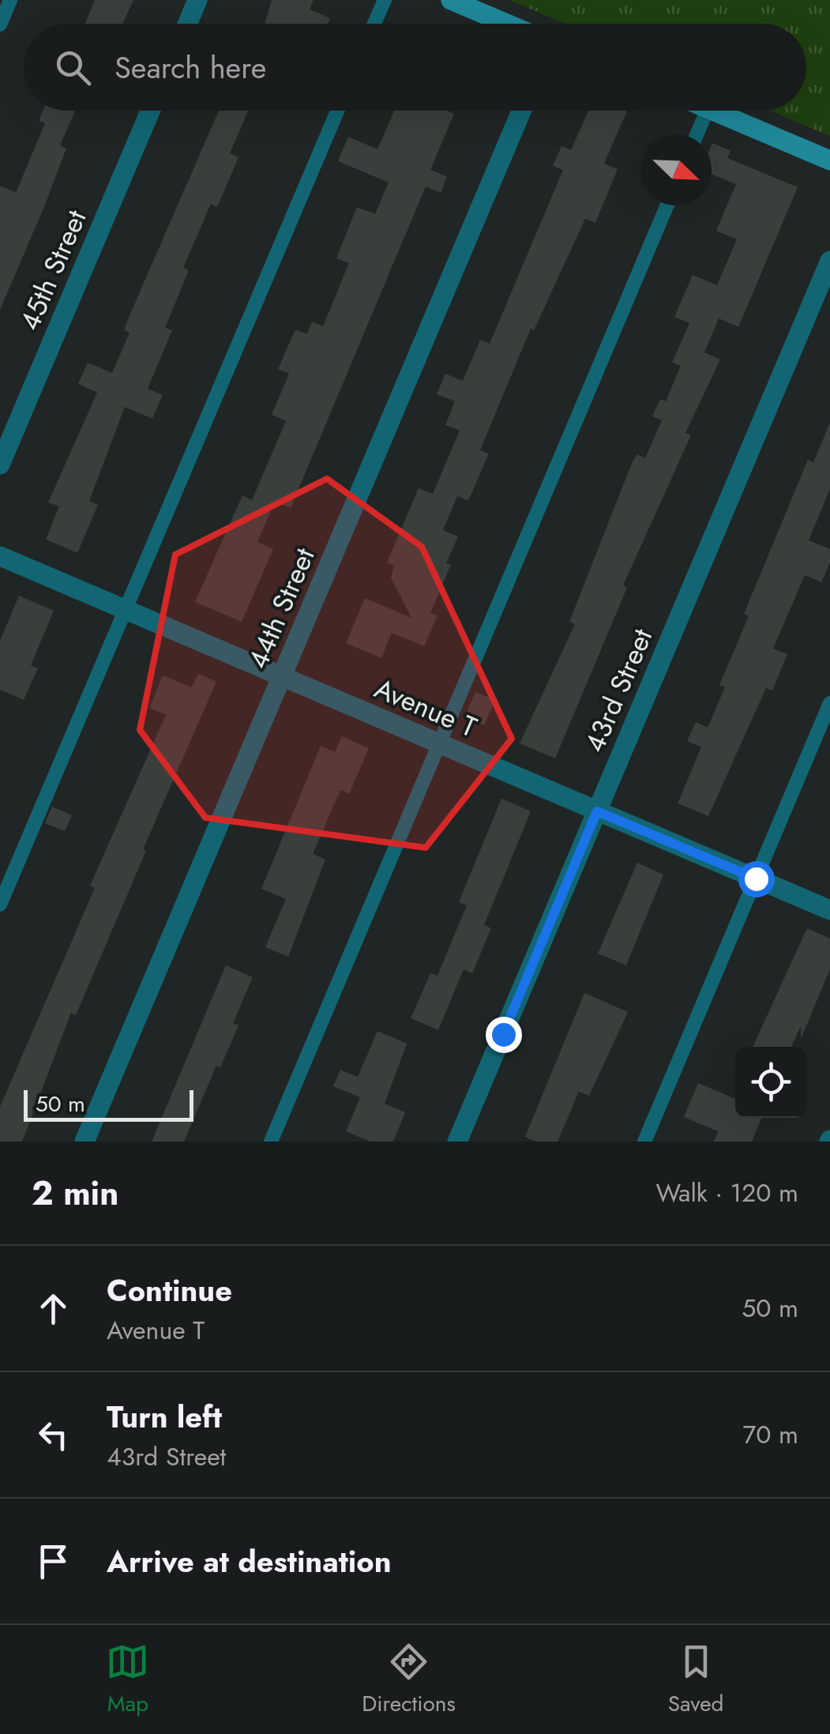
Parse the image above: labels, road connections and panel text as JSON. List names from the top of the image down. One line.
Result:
{"streets":{"street":["45th Street","44th Street","43rd Street","Avenue T"]},"crossings":[["44th Street","Avenue T"],["43rd Street","Avenue T"]],"scale_bar":"50 m","north":"bottom right","page":{"search":"Search here","scale":"50 m","heading":["2 min","Walk · 120 m"],"list":[["Continue","Avenue T","50 m"],["Turn left","43rd Street","70 m"],"Arrive at destination"],"nav":["Map","Directions","Saved"]}}
